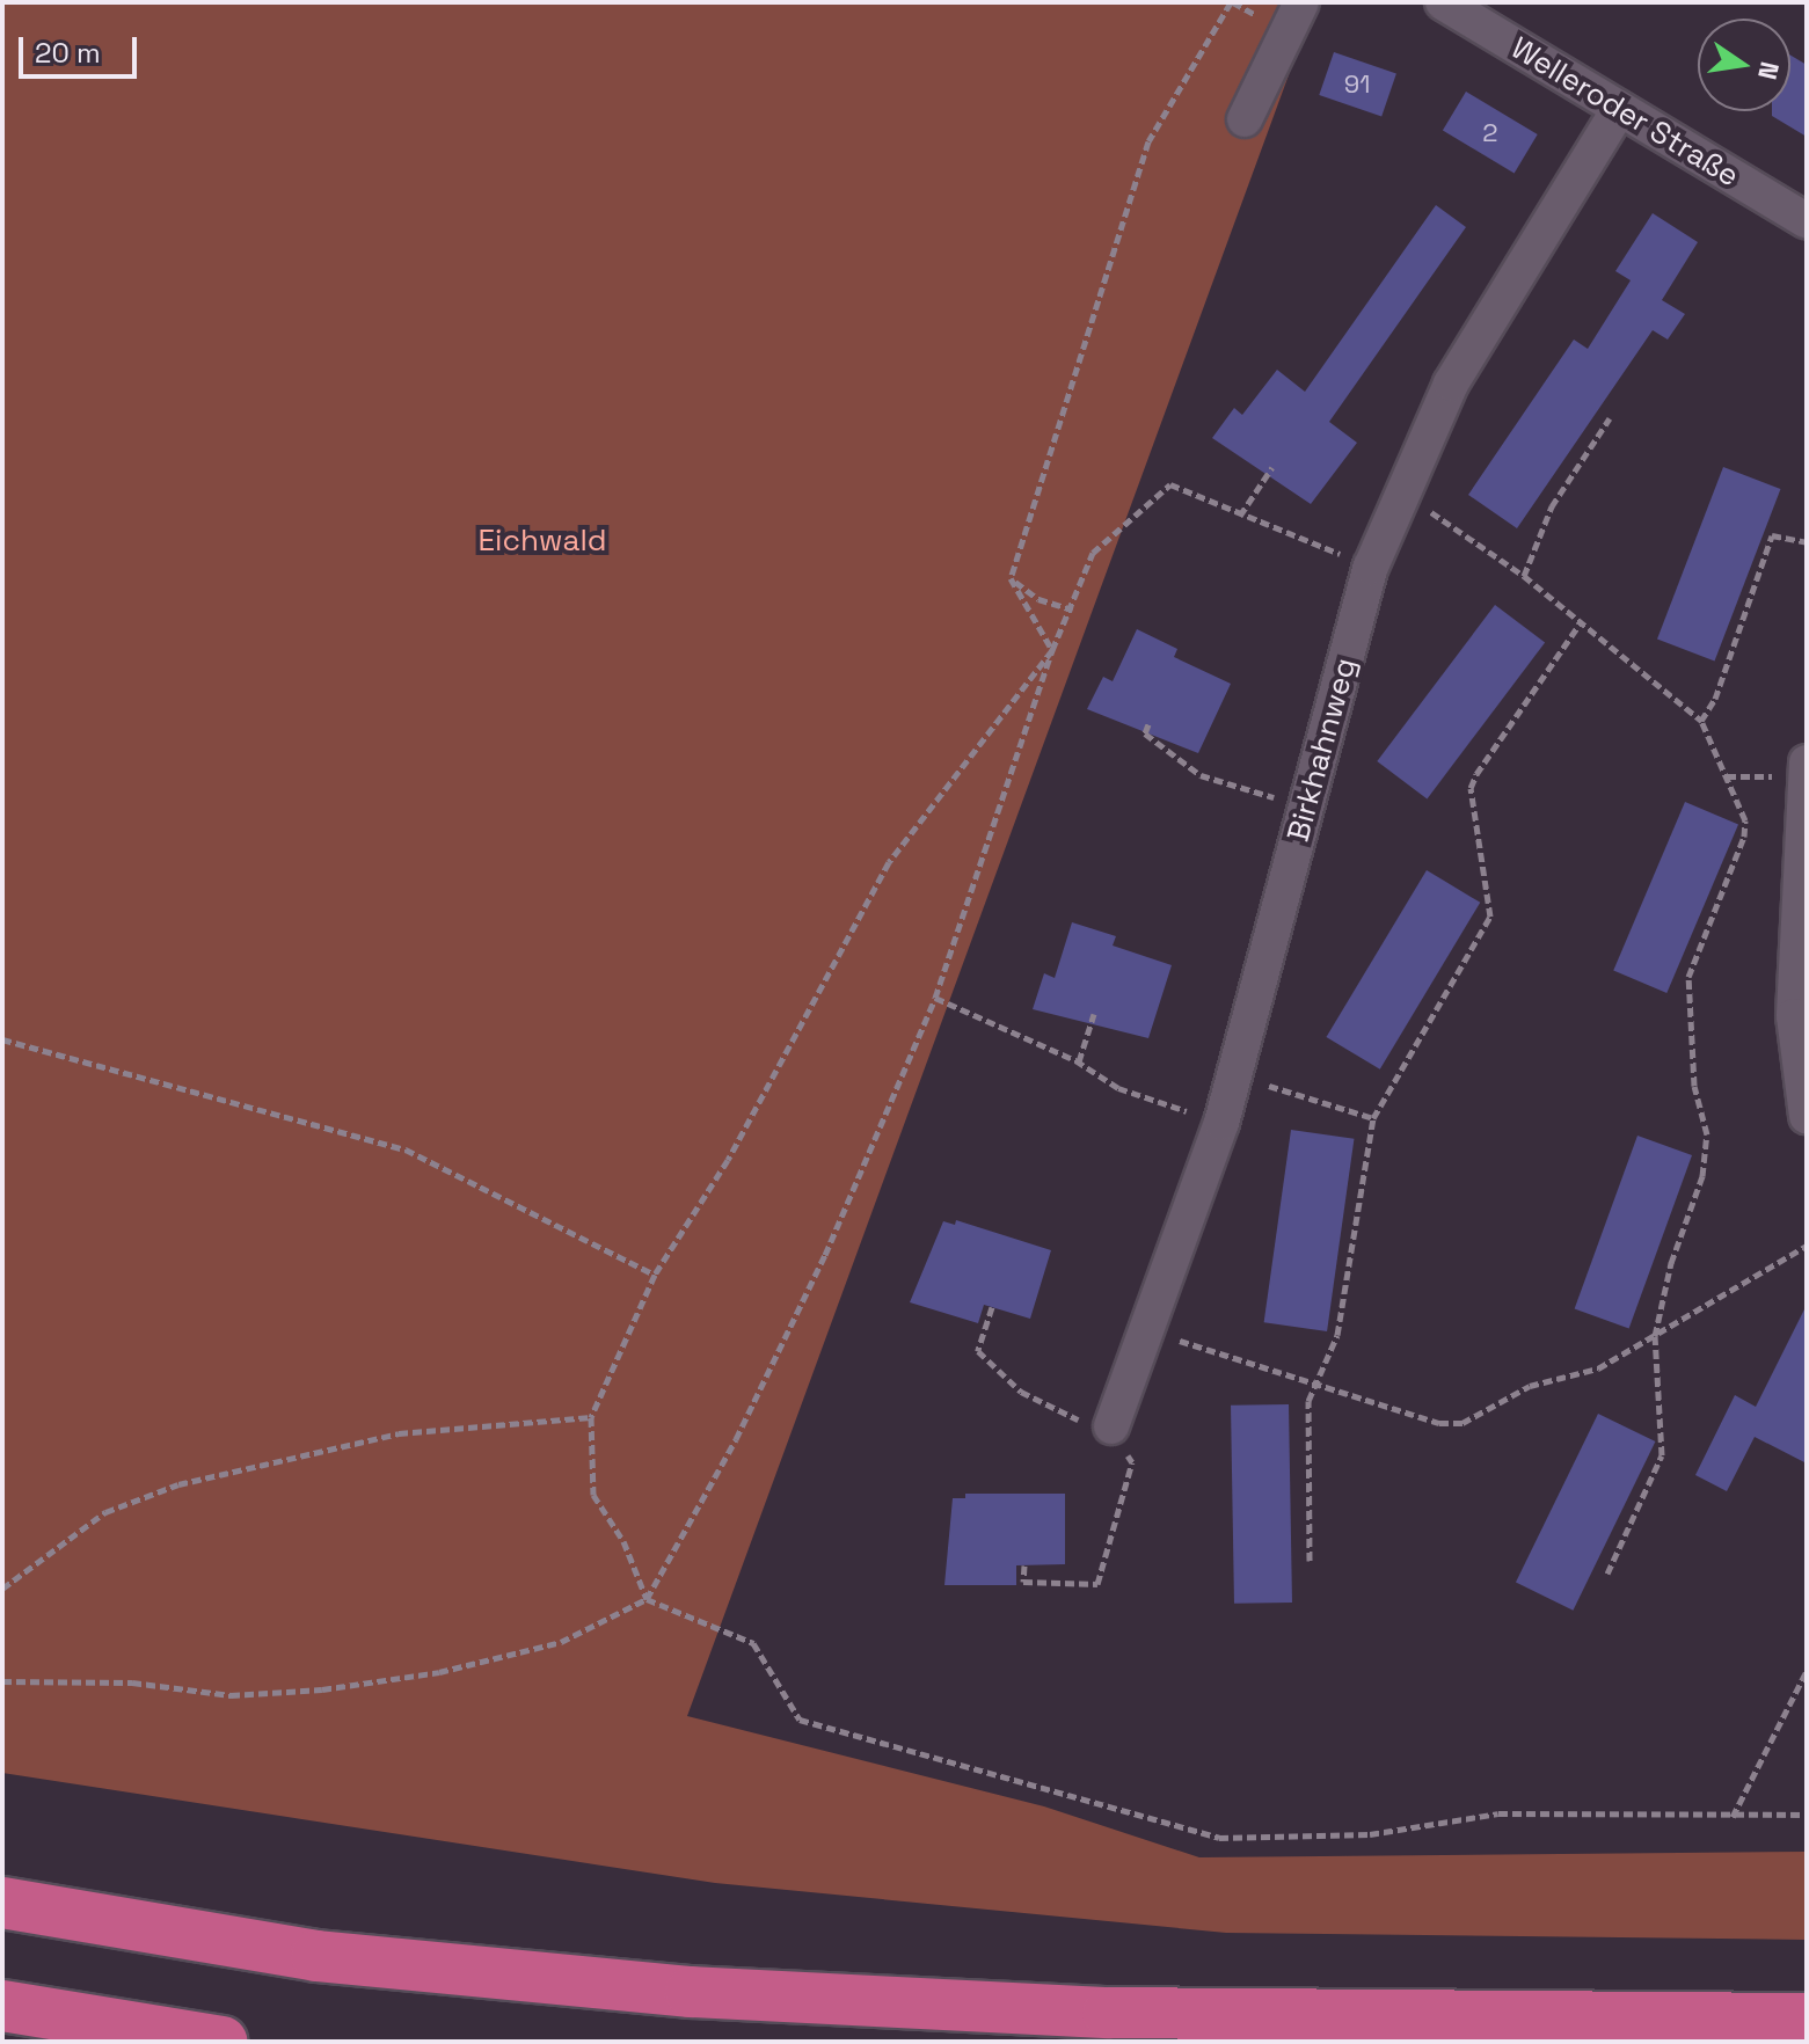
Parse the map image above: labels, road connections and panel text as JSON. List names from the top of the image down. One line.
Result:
{"streets":{"street":["Welleroder Straße","Birkhahnweg"]},"crossings":[["Welleroder Straße","Birkhahnweg"]],"parks":["Eichwald"],"house_numbers":["91","2"],"scale_bar":"20 m","north":"right"}
